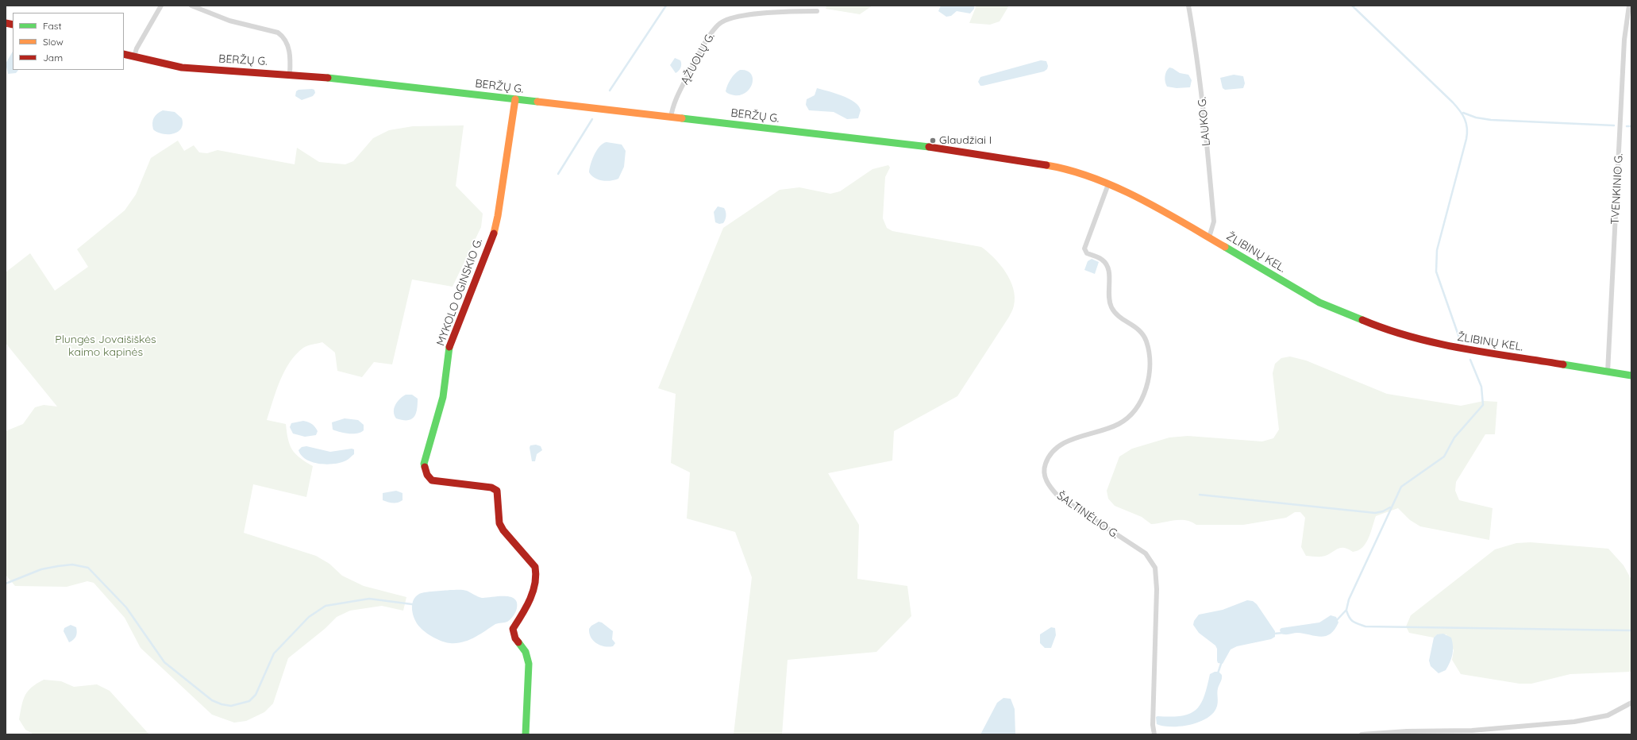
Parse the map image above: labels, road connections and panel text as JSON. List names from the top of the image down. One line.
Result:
{"streets":{"main road":["BERŽŲ G.","ŽLIBINŲ KEL.","MYKOLO OGINSKIO G."],"street":["ĄŽUOLŲ G.","LAUKO G.","TVENKINIO G.","ŠALTINĖLIO G."]},"crossings":[["ĄŽUOLŲ G.","BERŽŲ G."],["BERŽŲ G.","ŽLIBINŲ KEL."],["BERŽŲ G.","MYKOLO OGINSKIO G."],["LAUKO G.","ŽLIBINŲ KEL."],["TVENKINIO G.","ŽLIBINŲ KEL."],["ŽLIBINŲ KEL.","ŠALTINĖLIO G."]],"parks":["Plungės Jovaišiškės kaimo kapinės"],"places":["Glaudžiai I"],"legend":["Fast","Slow","Jam"]}
